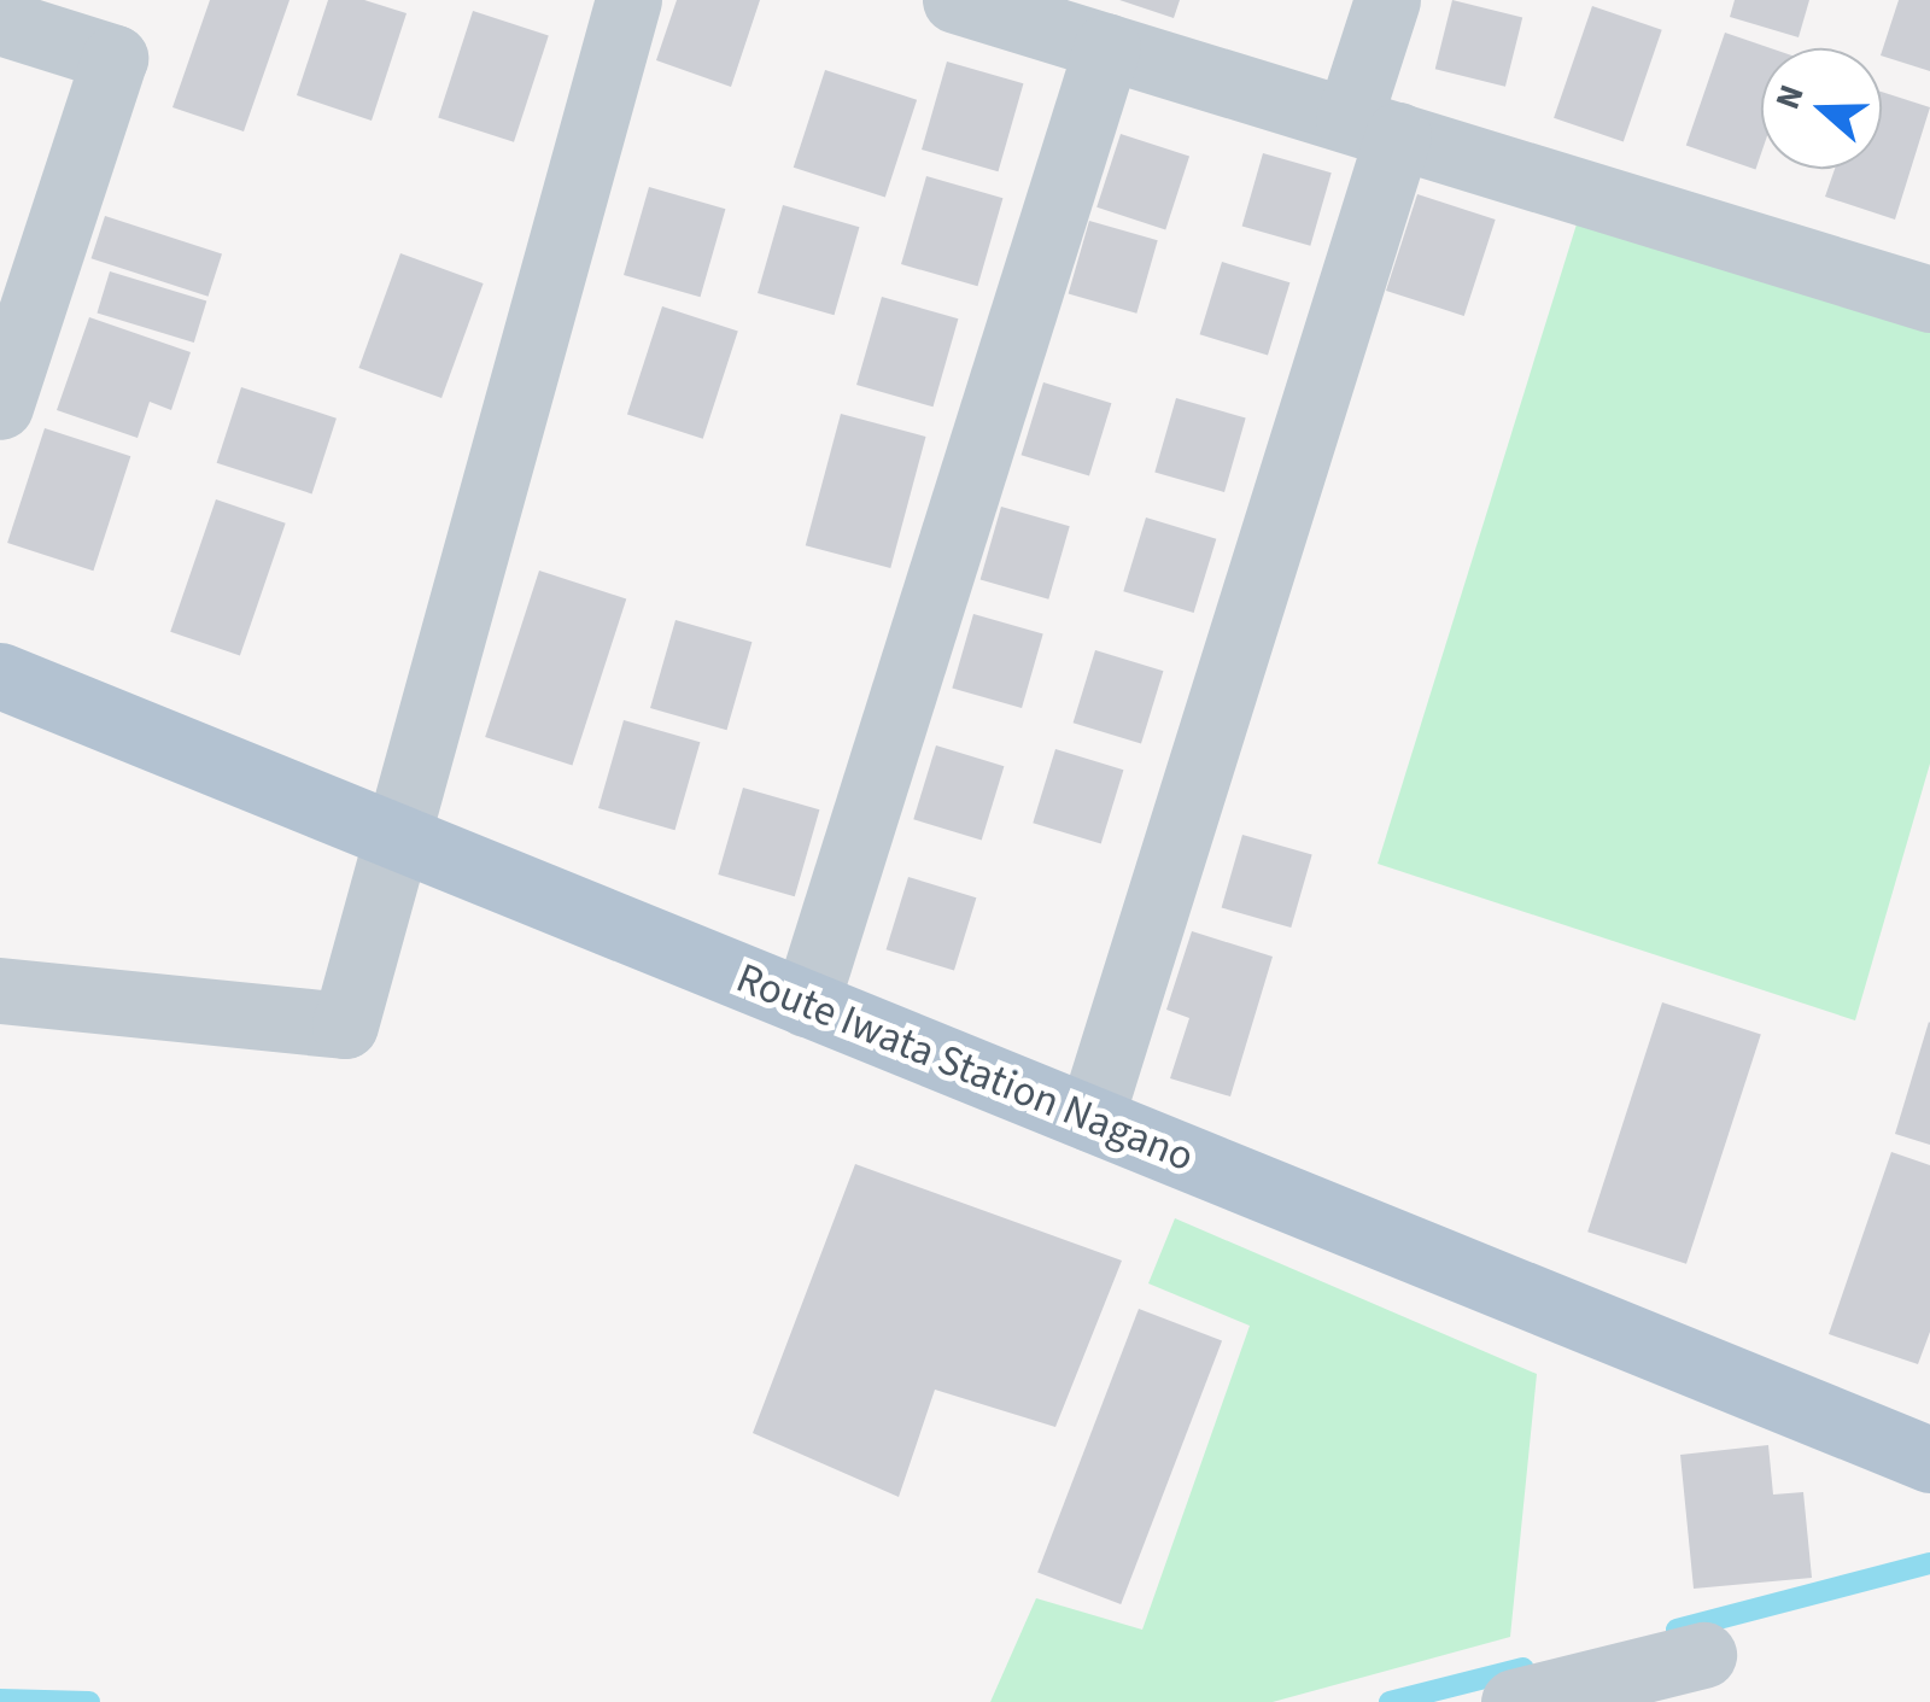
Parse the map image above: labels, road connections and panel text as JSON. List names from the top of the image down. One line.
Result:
{"streets":{"main road":["Route Iwata Station Nagano"]},"north":"left"}
